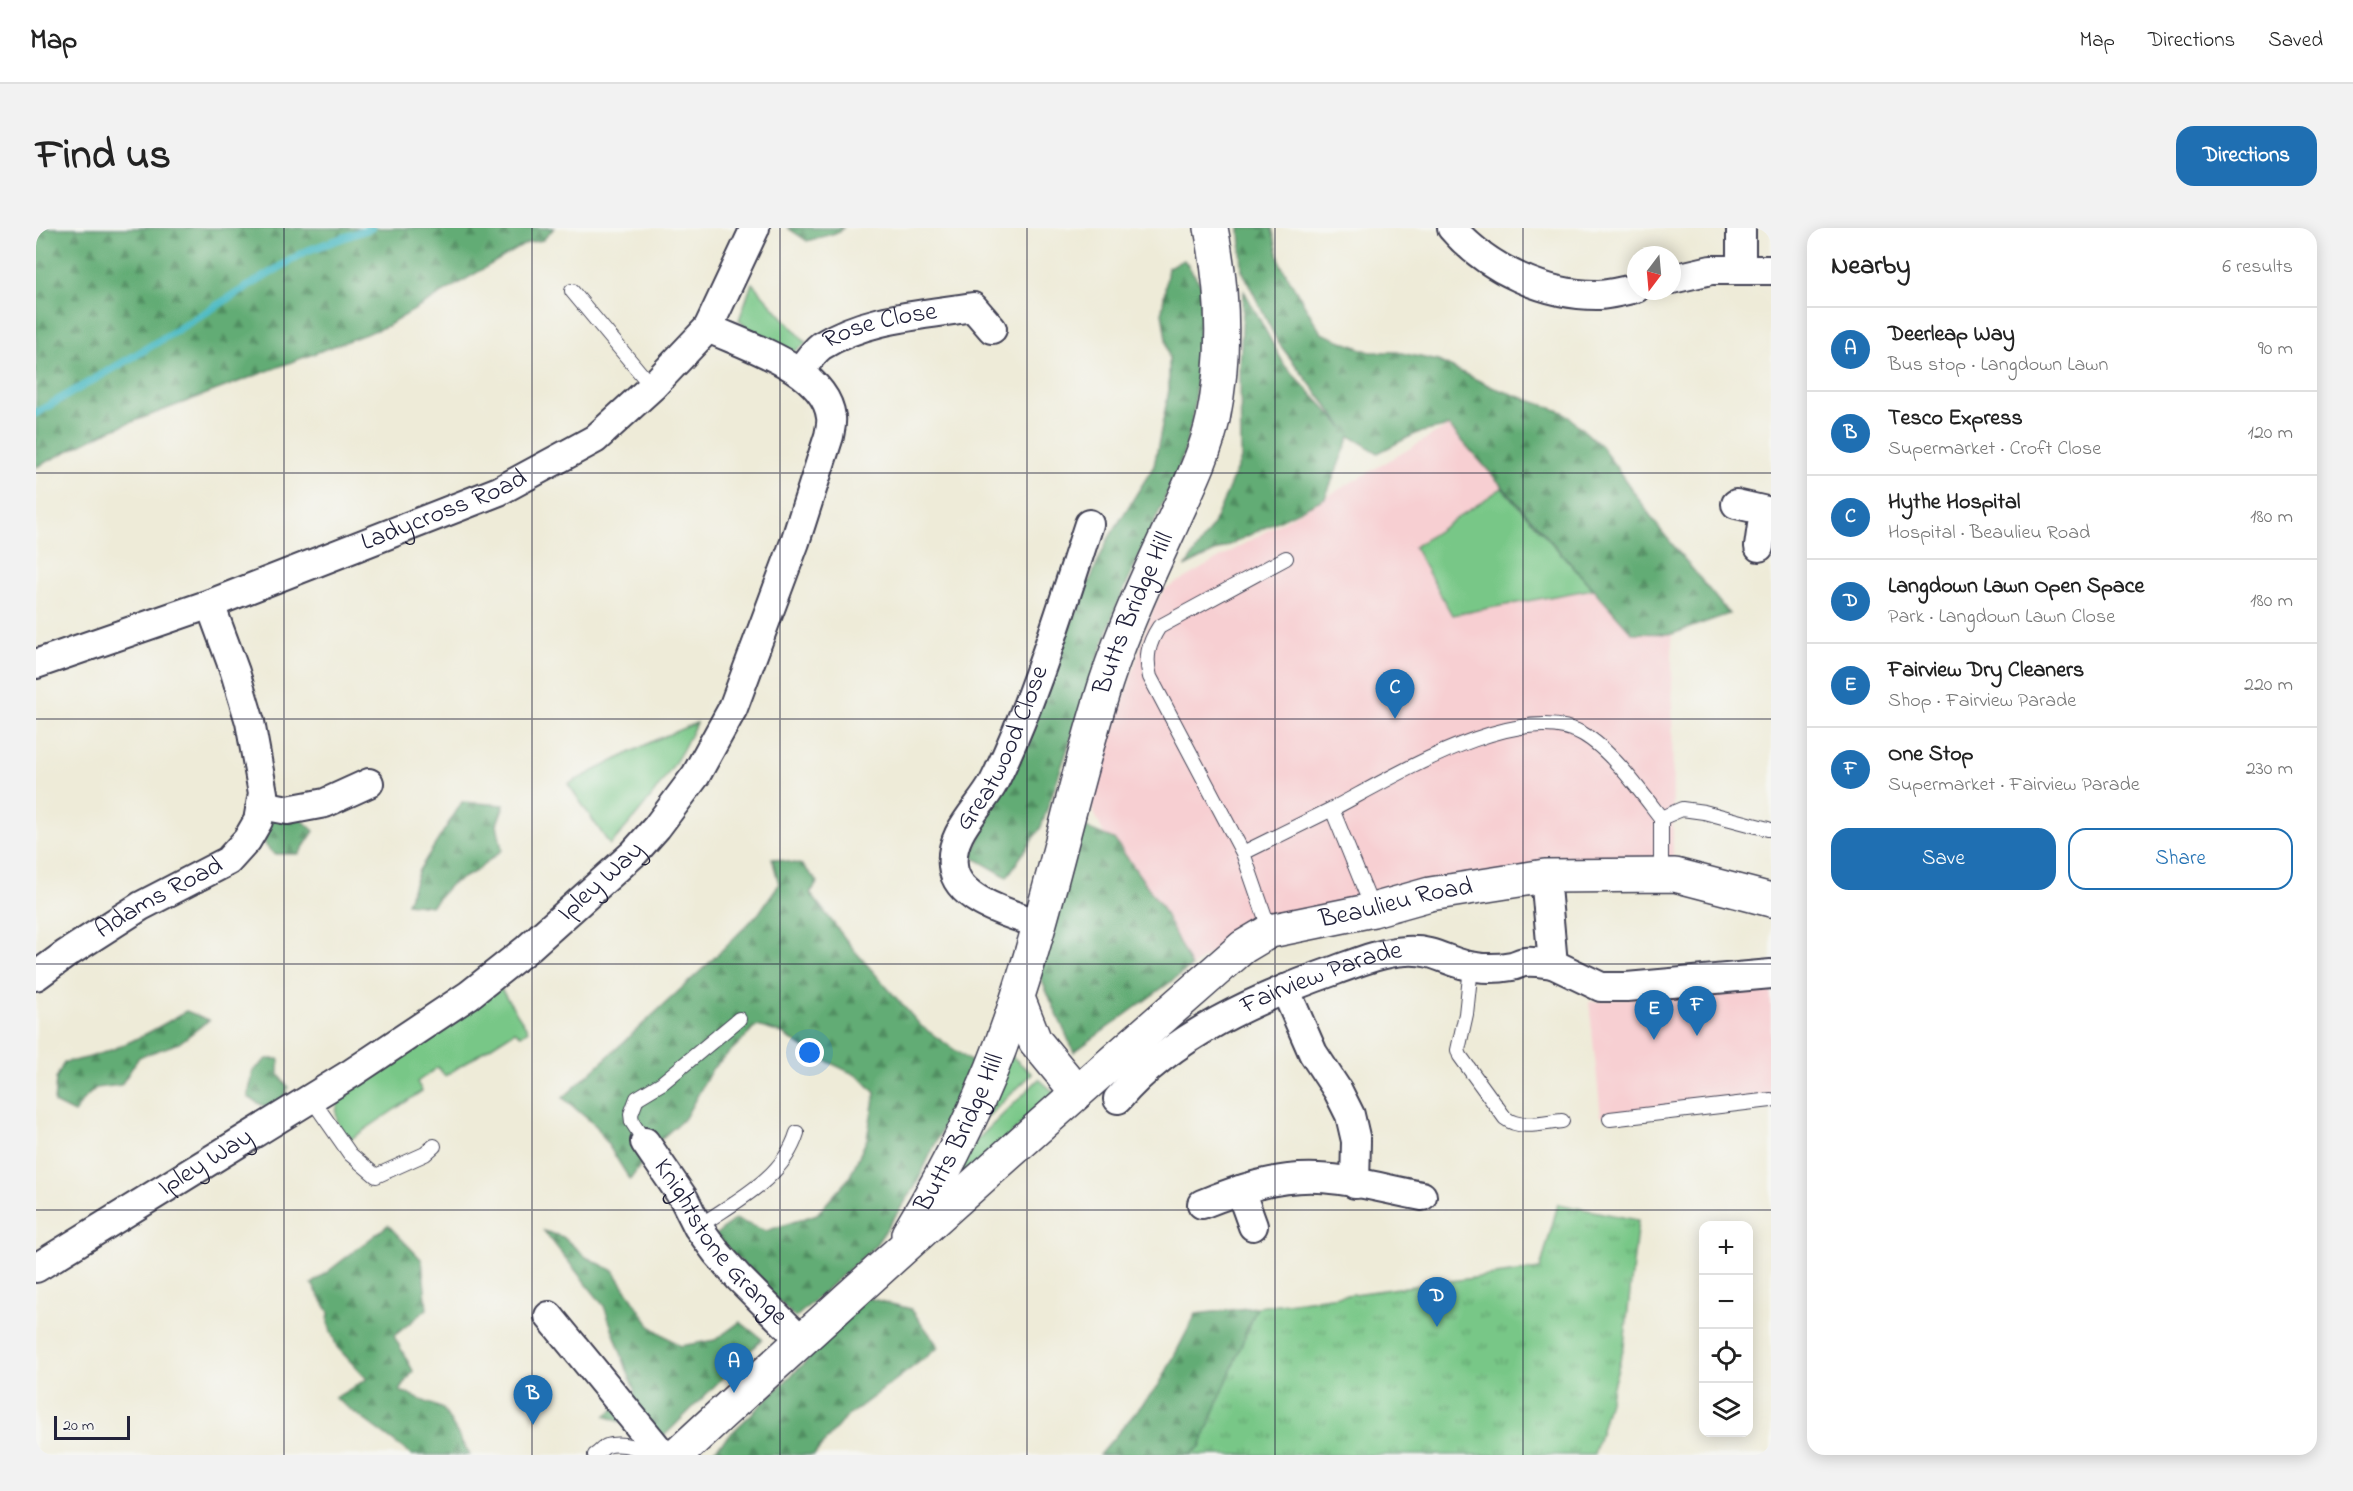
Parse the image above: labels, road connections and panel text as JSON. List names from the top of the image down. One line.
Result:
{"streets":{"street":["Rose Close","Ladycross Road","Butts Bridge Hill","Greatwood Close","Ipley Way","Adams Road","Beaulieu Road","Fairview Parade","Knightstone Grange"]},"crossings":[["Rose Close","Ipley Way"],["Ladycross Road","Ipley Way"],["Ladycross Road","Adams Road"],["Butts Bridge Hill","Greatwood Close"],["Butts Bridge Hill","Beaulieu Road"],["Beaulieu Road","Knightstone Grange"]],"scale_bar":"20 m","north":"bottom","page":{"header":"Map","nav":["Map","Directions","Saved"],"title":"Find us","buttons":["Directions",["Save","Share"]],"heading":["Nearby","6 results"],"list":[{"mark":"A","name":"Deerleap Way","note":"Bus stop · Langdown Lawn","value":"90 m"},{"mark":"B","name":"Tesco Express","note":"Supermarket · Croft Close","value":"120 m"},{"mark":"C","name":"Hythe Hospital","note":"Hospital · Beaulieu Road","value":"180 m"},{"mark":"D","name":"Langdown Lawn Open Space","note":"Park · Langdown Lawn Close","value":"180 m"},{"mark":"E","name":"Fairview Dry Cleaners","note":"Shop · Fairview Parade","value":"220 m"},{"mark":"F","name":"One Stop","note":"Supermarket · Fairview Parade","value":"230 m"}],"pins":["C","F","E","D","A","B"],"map_buttons":["+","−"],"scale":"20 m"}}
